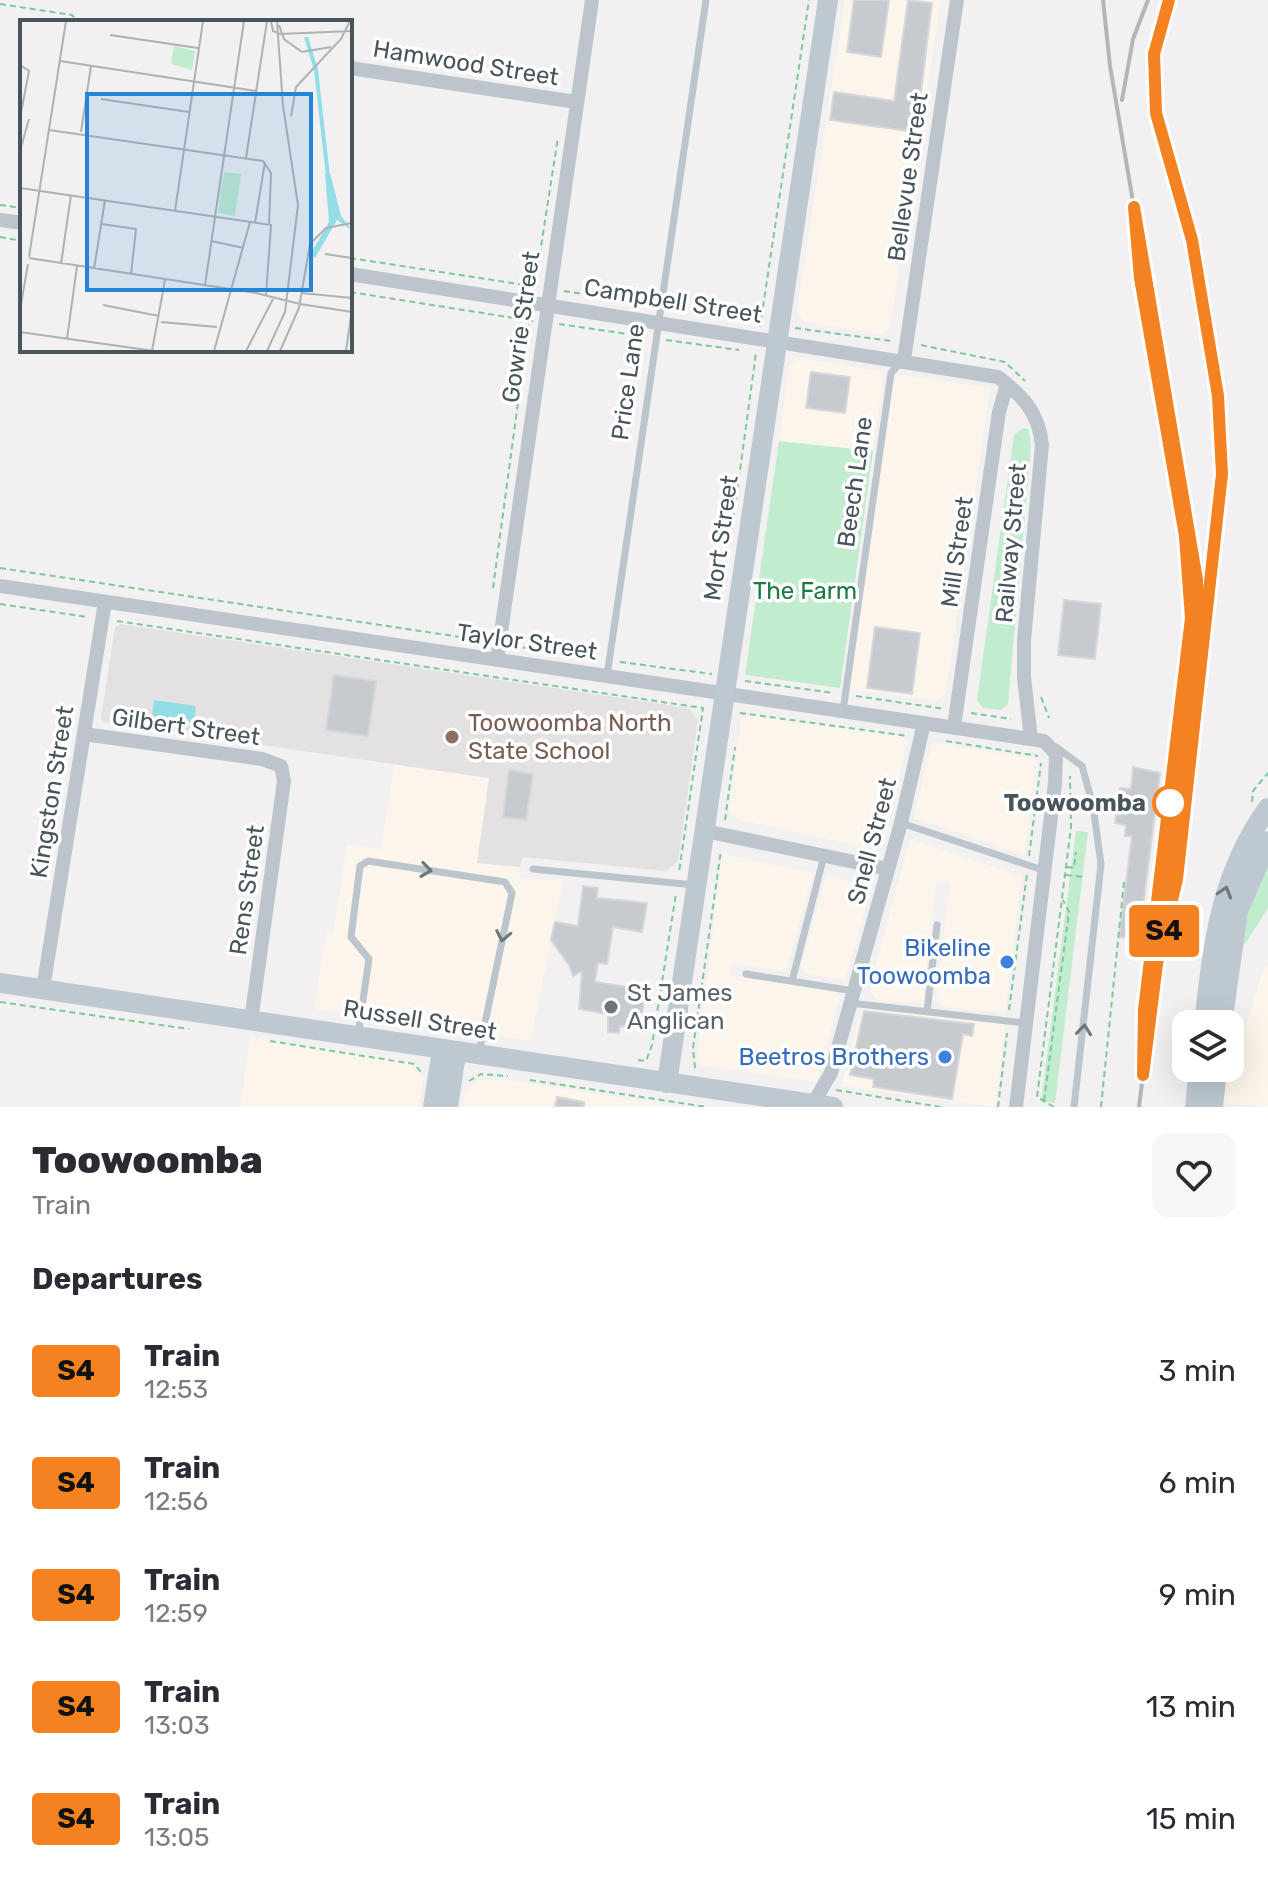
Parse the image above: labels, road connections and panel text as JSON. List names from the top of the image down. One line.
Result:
{"streets":{"main road":["Mort Street","Russell Street"],"street":["Hamwood Street","Bellevue Street","Campbell Street","Gowrie Street","Railway Street","Mill Street","Taylor Street","Gilbert Street","Kingston Street","Snell Street","Rens Street"],"lane":["Price Lane","Beech Lane"]},"crossings":[["Hamwood Street","Gowrie Street"],["Bellevue Street","Campbell Street"],["Bellevue Street","Beech Lane"],["Campbell Street","Gowrie Street"],["Campbell Street","Price Lane"],["Campbell Street","Beech Lane"],["Campbell Street","Mort Street"],["Campbell Street","Railway Street"],["Gowrie Street","Taylor Street"],["Price Lane","Taylor Street"],["Beech Lane","Taylor Street"],["Mort Street","Taylor Street"],["Mort Street","Russell Street"],["Railway Street","Mill Street"],["Railway Street","Taylor Street"],["Mill Street","Taylor Street"],["Taylor Street","Kingston Street"],["Taylor Street","Snell Street"],["Gilbert Street","Kingston Street"],["Gilbert Street","Rens Street"],["Kingston Street","Russell Street"],["Snell Street","Russell Street"],["Rens Street","Russell Street"]],"parks":["The Farm"],"places":["Toowoomba North State School","Toowoomba","Bikeline Toowoomba","St James Anglican","Beetros Brothers"],"page":{"on_map":"S4","heading":[["Toowoomba","Train"],"Departures"],"list":[{"mark":"S4","name":"Train","note":"12:53","value":"3 min"},{"mark":"S4","name":"Train","note":"12:56","value":"6 min"},{"mark":"S4","name":"Train","note":"12:59","value":"9 min"},{"mark":"S4","name":"Train","note":"13:03","value":"13 min"},{"mark":"S4","name":"Train","note":"13:05","value":"15 min"}]}}
